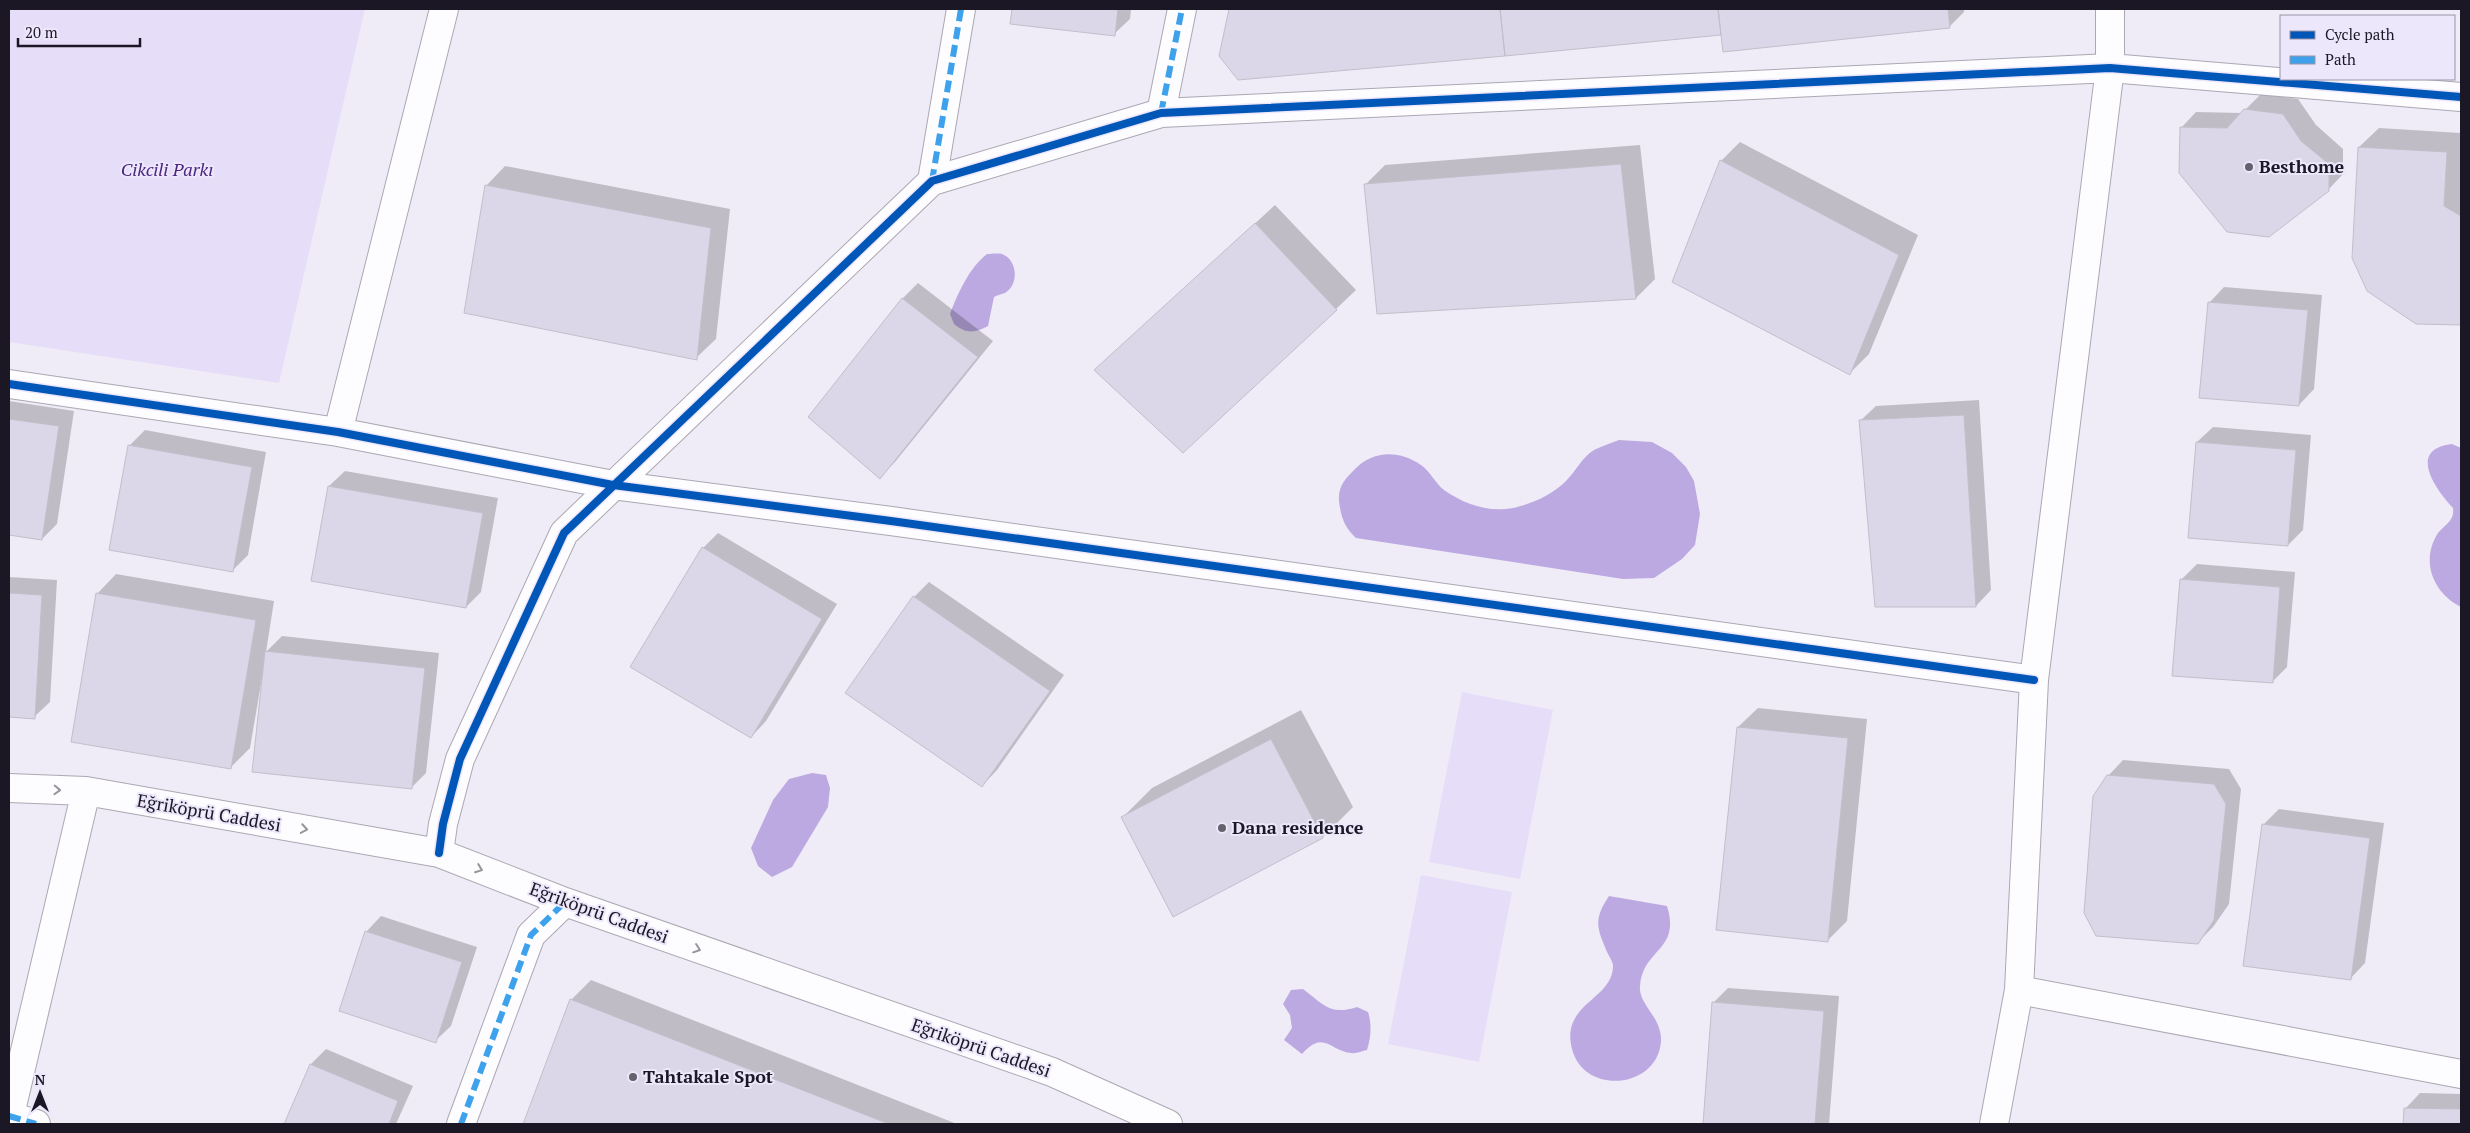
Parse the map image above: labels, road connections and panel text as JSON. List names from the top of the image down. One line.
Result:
{"streets":{"street":["Eğriköprü Caddesi"]},"one_way":["Eğriköprü Caddesi"],"parks":["Cikcili Parkı"],"places":["Besthome","Dana residence","Tahtakale Spot"],"legend":["Cycle path","Path"],"scale_bar":"20 m","north":"top"}
